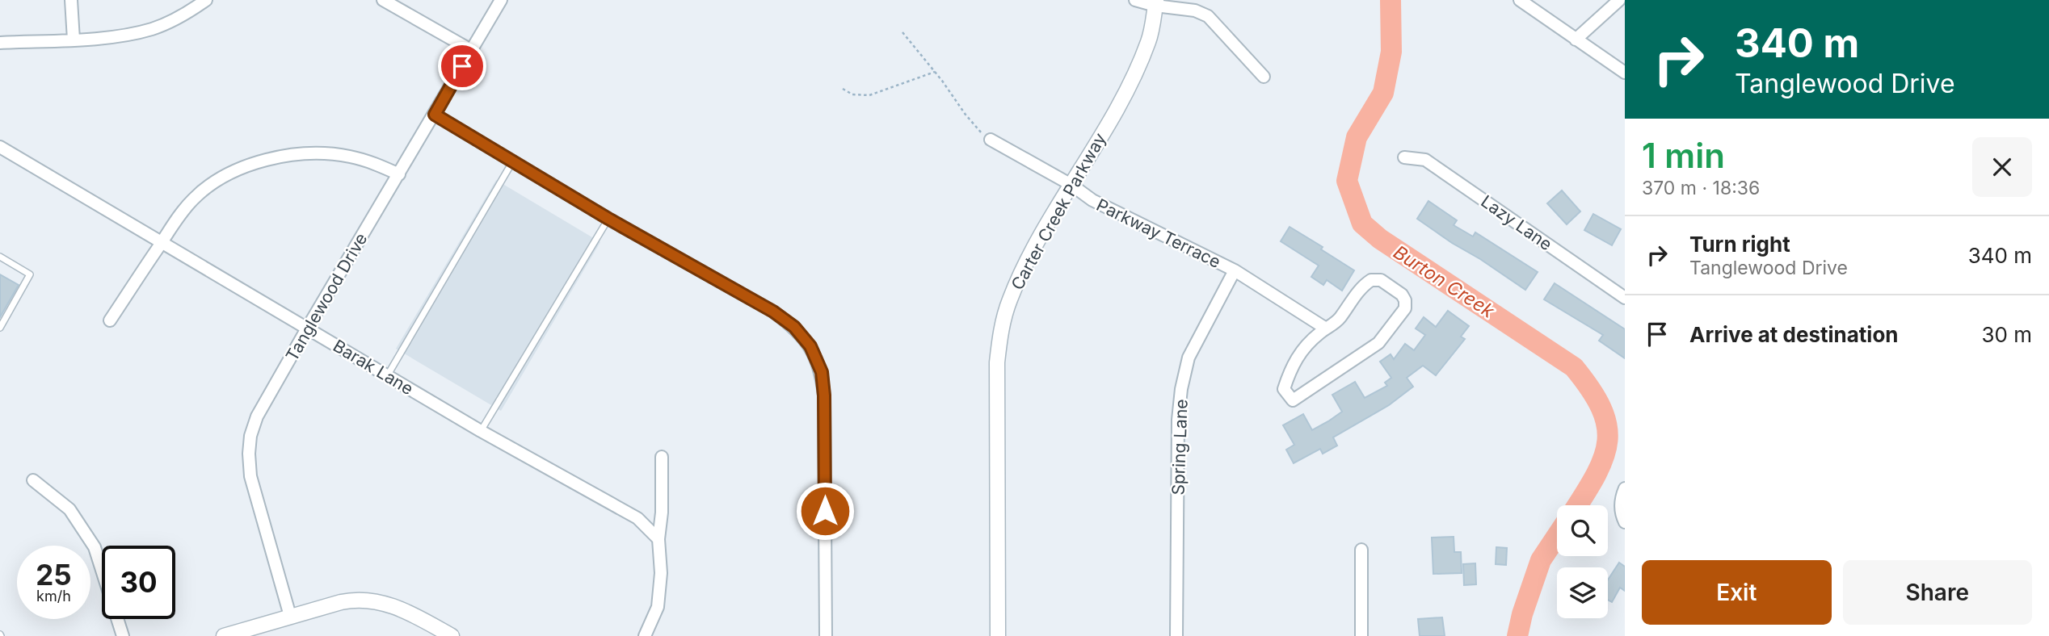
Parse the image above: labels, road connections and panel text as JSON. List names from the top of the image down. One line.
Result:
{"streets":{"street":["Carter Creek Parkway","Lazy Lane","Parkway Terrace","Tanglewood Drive","Barak Lane","Spring Lane"]},"crossings":[["Carter Creek Parkway","Parkway Terrace"],["Parkway Terrace","Spring Lane"],["Tanglewood Drive","Barak Lane"]],"water":["Burton Creek"],"page":{"turn":["340 m","Tanglewood Drive"],"heading":["1 min","370 m · 18:36"],"list":[{"name":"Turn right","note":"Tanglewood Drive","value":"340 m"},{"name":"Arrive at destination","value":"30 m"}],"speed":"25 km/h","limit":"30","buttons":["Exit","Share"]}}
